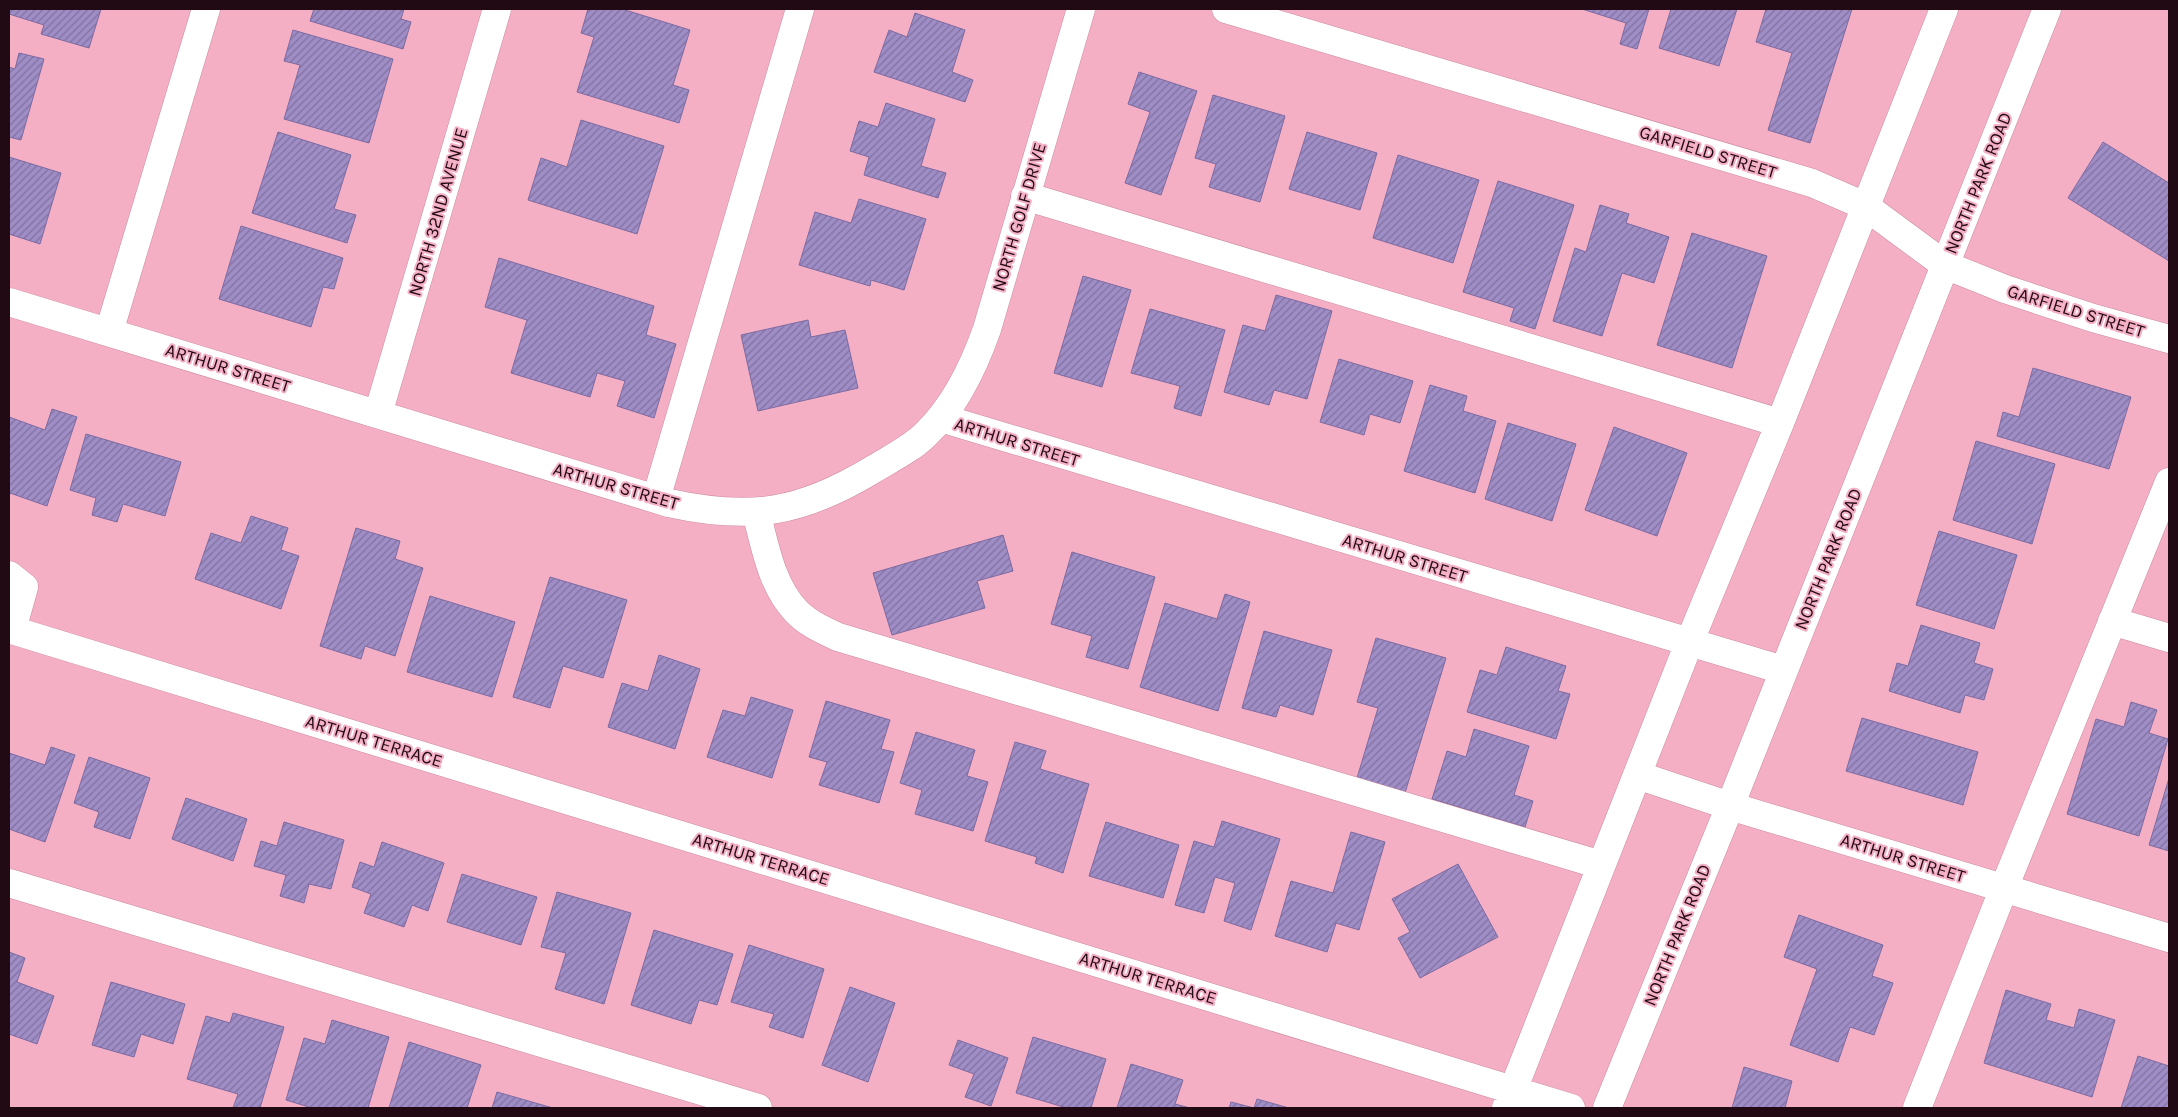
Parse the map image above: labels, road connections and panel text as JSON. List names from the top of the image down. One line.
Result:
{"streets":{"street":["GARFIELD STREET","NORTH PARK ROAD","NORTH 32ND AVENUE","NORTH GOLF DRIVE","ARTHUR STREET","ARTHUR TERRACE"]},"crossings":[["GARFIELD STREET","NORTH PARK ROAD"],["NORTH PARK ROAD","ARTHUR STREET"],["NORTH 32ND AVENUE","ARTHUR STREET"],["NORTH GOLF DRIVE","ARTHUR STREET"]]}
